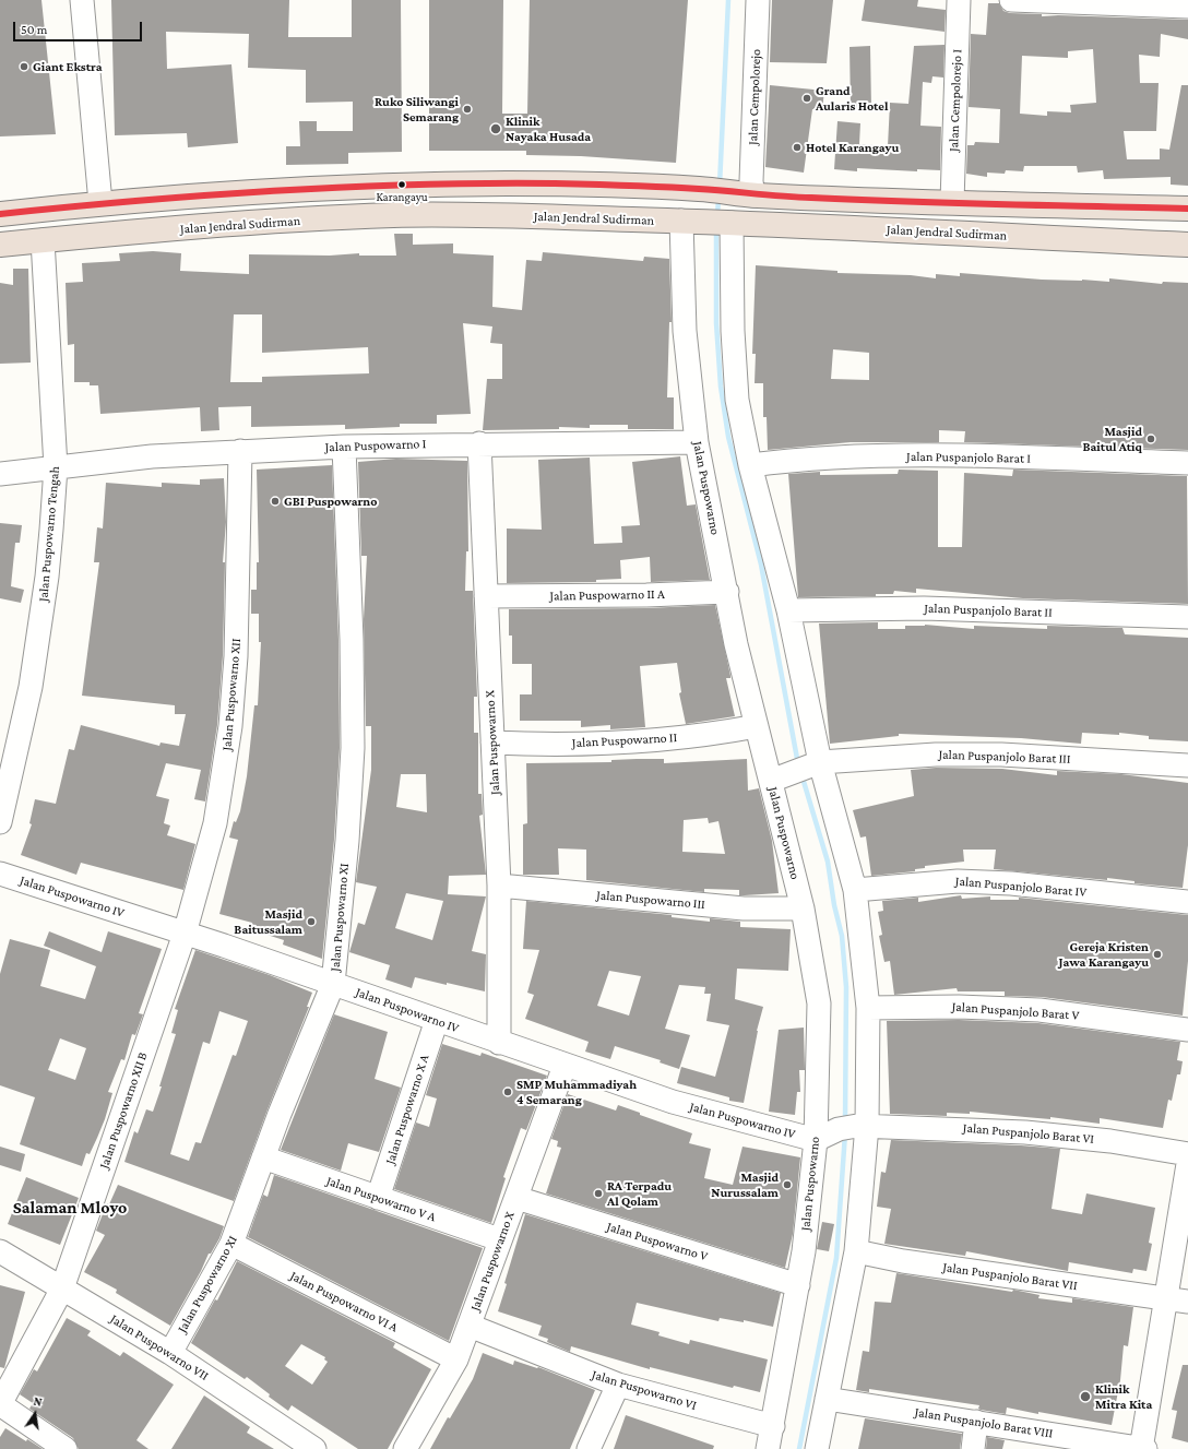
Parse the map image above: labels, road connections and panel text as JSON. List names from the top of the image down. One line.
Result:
{"streets":{"highway":["Jalan Jendral Sudirman"],"street":["Jalan Cempolorejo","Jalan Cempolorejo I","Jalan Puspowarno I","Jalan Puspanjolo Barat I","Jalan Puspowarno","Jalan Puspowarno Tengah","Jalan Puspowarno II A","Jalan Puspanjolo Barat II","Jalan Puspowarno XII","Jalan Puspowarno II","Jalan Puspowarno X","Jalan Puspanjolo Barat III","Jalan Puspanjolo Barat IV","Jalan Puspowarno IV","Jalan Puspowarno III","Jalan Puspowarno XI","Jalan Puspanjolo Barat V","Jalan Puspowarno X A","Jalan Puspowarno XII B","Jalan Puspanjolo Barat VI","Jalan Puspowarno V A","Jalan Puspowarno V","Jalan Puspanjolo Barat VII","Jalan Puspowarno VI A","Jalan Puspowarno VII","Jalan Puspowarno VI","Jalan Puspanjolo Barat VIII"]},"crossings":[["Jalan Jendral Sudirman","Jalan Puspowarno"],["Jalan Jendral Sudirman","Jalan Puspowarno Tengah"],["Jalan Puspowarno I","Jalan Puspowarno"],["Jalan Puspowarno I","Jalan Puspowarno Tengah"],["Jalan Puspowarno I","Jalan Puspowarno XII"],["Jalan Puspowarno I","Jalan Puspowarno X"],["Jalan Puspowarno I","Jalan Puspowarno XI"],["Jalan Puspanjolo Barat I","Jalan Puspowarno"],["Jalan Puspowarno","Jalan Puspowarno II A"],["Jalan Puspowarno","Jalan Puspanjolo Barat II"],["Jalan Puspowarno","Jalan Puspowarno II"],["Jalan Puspowarno","Jalan Puspanjolo Barat III"],["Jalan Puspowarno","Jalan Puspanjolo Barat IV"],["Jalan Puspowarno","Jalan Puspowarno IV"],["Jalan Puspowarno","Jalan Puspowarno III"],["Jalan Puspowarno","Jalan Puspanjolo Barat V"],["Jalan Puspowarno","Jalan Puspanjolo Barat VI"],["Jalan Puspowarno","Jalan Puspowarno V"],["Jalan Puspowarno","Jalan Puspanjolo Barat VII"],["Jalan Puspowarno","Jalan Puspowarno VI"],["Jalan Puspowarno","Jalan Puspanjolo Barat VIII"],["Jalan Puspowarno II A","Jalan Puspowarno X"],["Jalan Puspowarno XII","Jalan Puspowarno IV"],["Jalan Puspowarno XII","Jalan Puspowarno XII B"],["Jalan Puspowarno II","Jalan Puspowarno X"],["Jalan Puspowarno X","Jalan Puspowarno IV"],["Jalan Puspowarno X","Jalan Puspowarno III"],["Jalan Puspowarno X","Jalan Puspowarno V A"],["Jalan Puspowarno X","Jalan Puspowarno V"],["Jalan Puspowarno X","Jalan Puspowarno VI A"],["Jalan Puspowarno X","Jalan Puspowarno VI"],["Jalan Puspowarno IV","Jalan Puspowarno XI"],["Jalan Puspowarno IV","Jalan Puspowarno X A"],["Jalan Puspowarno IV","Jalan Puspowarno XII B"],["Jalan Puspowarno XI","Jalan Puspowarno V A"],["Jalan Puspowarno XI","Jalan Puspowarno VI A"],["Jalan Puspowarno XI","Jalan Puspowarno VII"],["Jalan Puspowarno X A","Jalan Puspowarno V A"],["Jalan Puspowarno XII B","Jalan Puspowarno VII"]],"districts":["Salaman Mloyo"],"places":["Giant Ekstra","Grand Aularis Hotel","Ruko Siliwangi Semarang","Klinik Nayaka Husada","Hotel Karangayu","Karangayu","Masjid Baitul Atiq","GBI Puspowarno","Masjid Baitussalam","Gereja Kristen Jawa Karangayu","SMP Muhammadiyah 4 Semarang","Masjid Nurussalam","RA Terpadu Al Qolam","Klinik Mitra Kita"],"scale_bar":"50 m","north":"top"}
